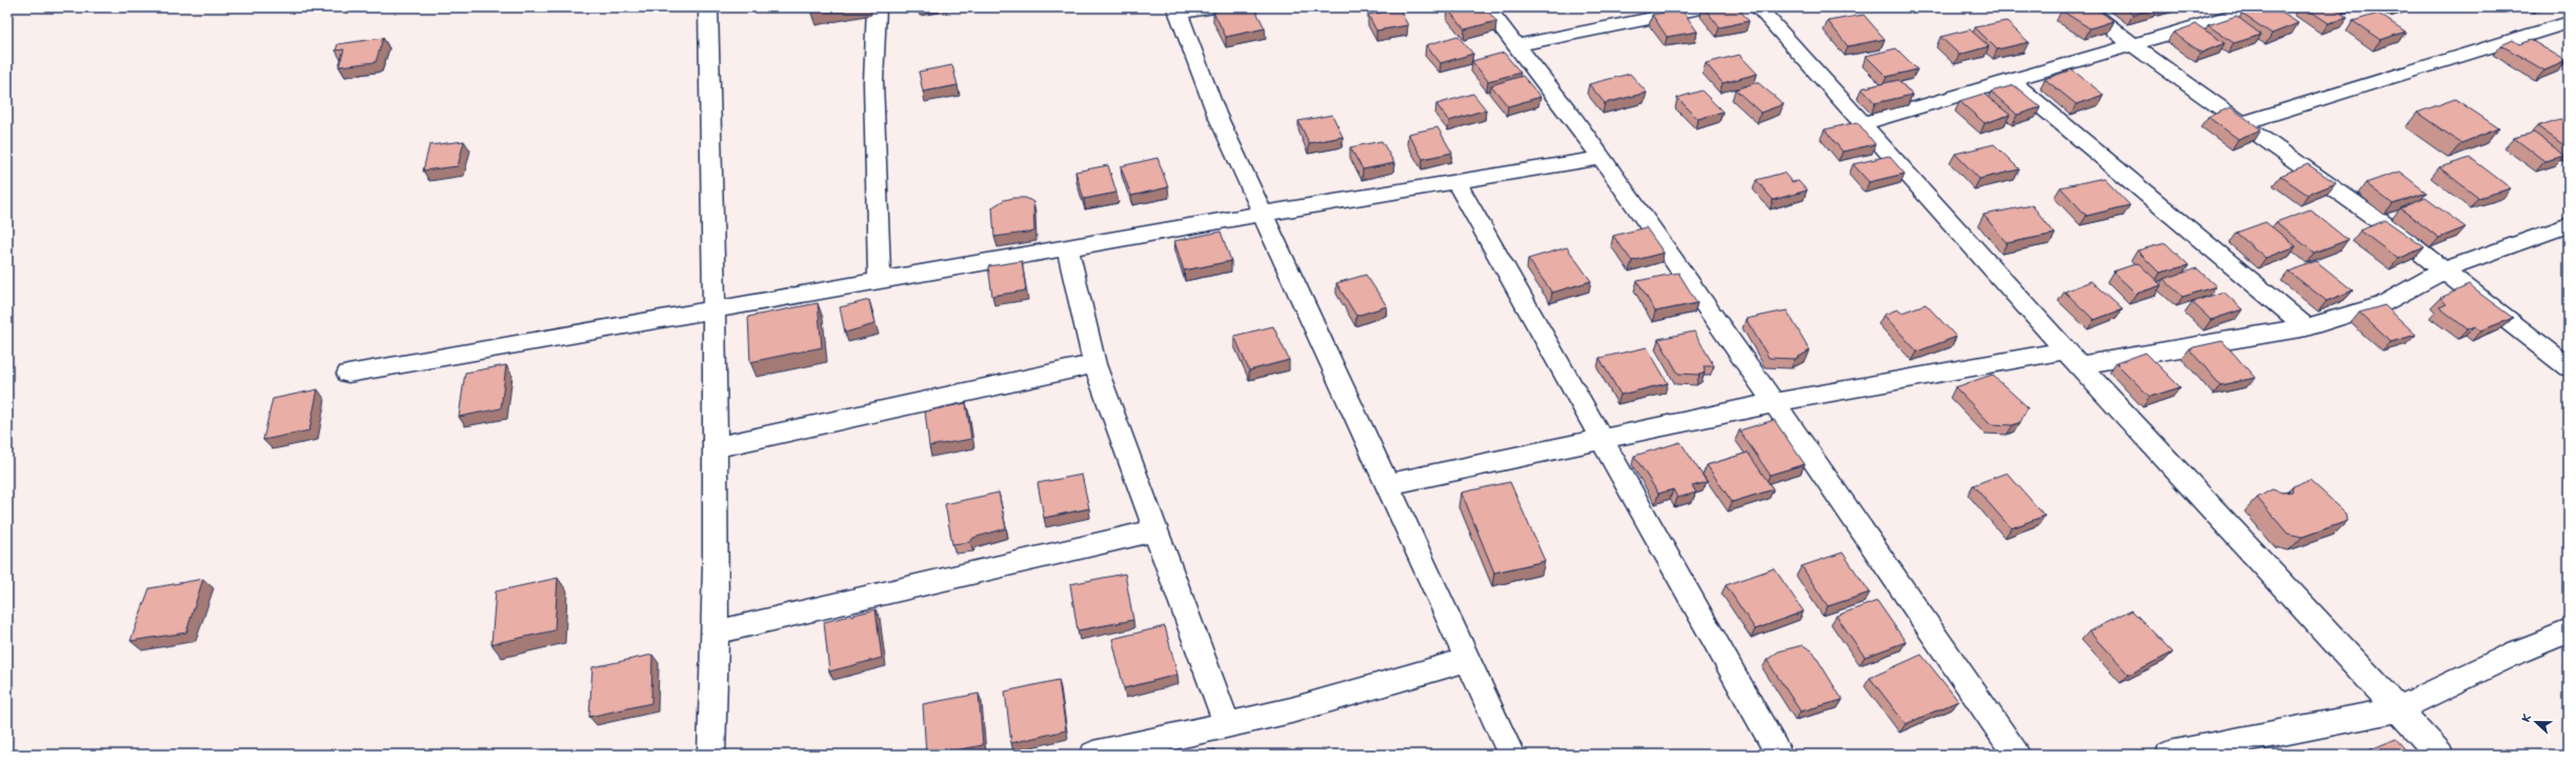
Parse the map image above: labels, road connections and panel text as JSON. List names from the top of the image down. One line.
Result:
{"north":"left"}
